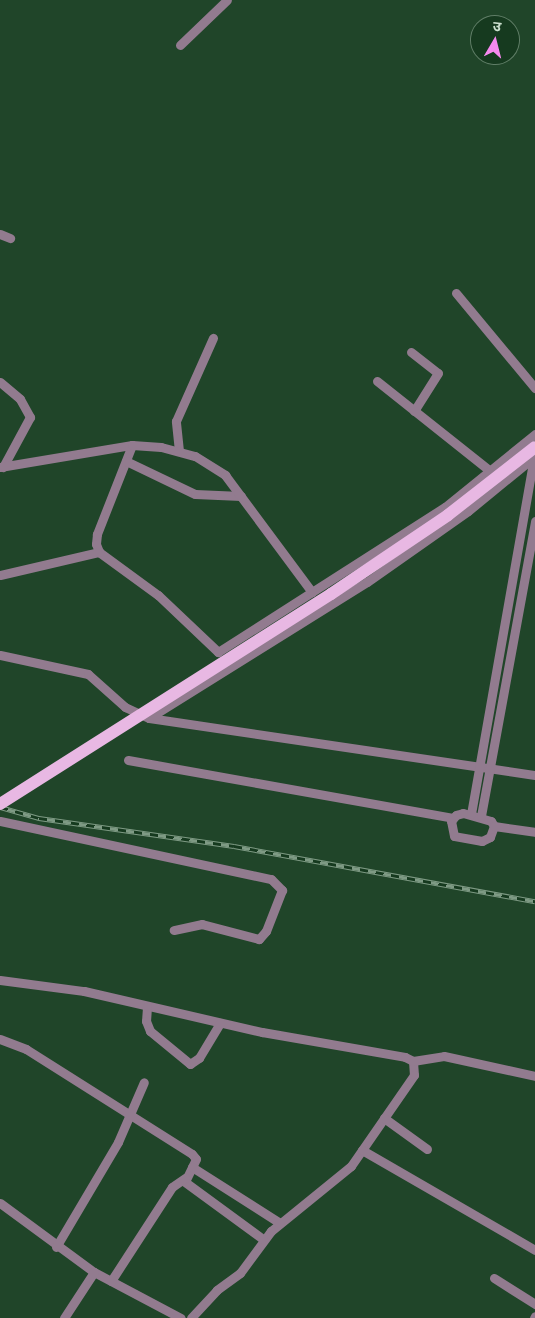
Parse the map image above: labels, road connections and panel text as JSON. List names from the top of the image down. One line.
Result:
{"north":"top"}
